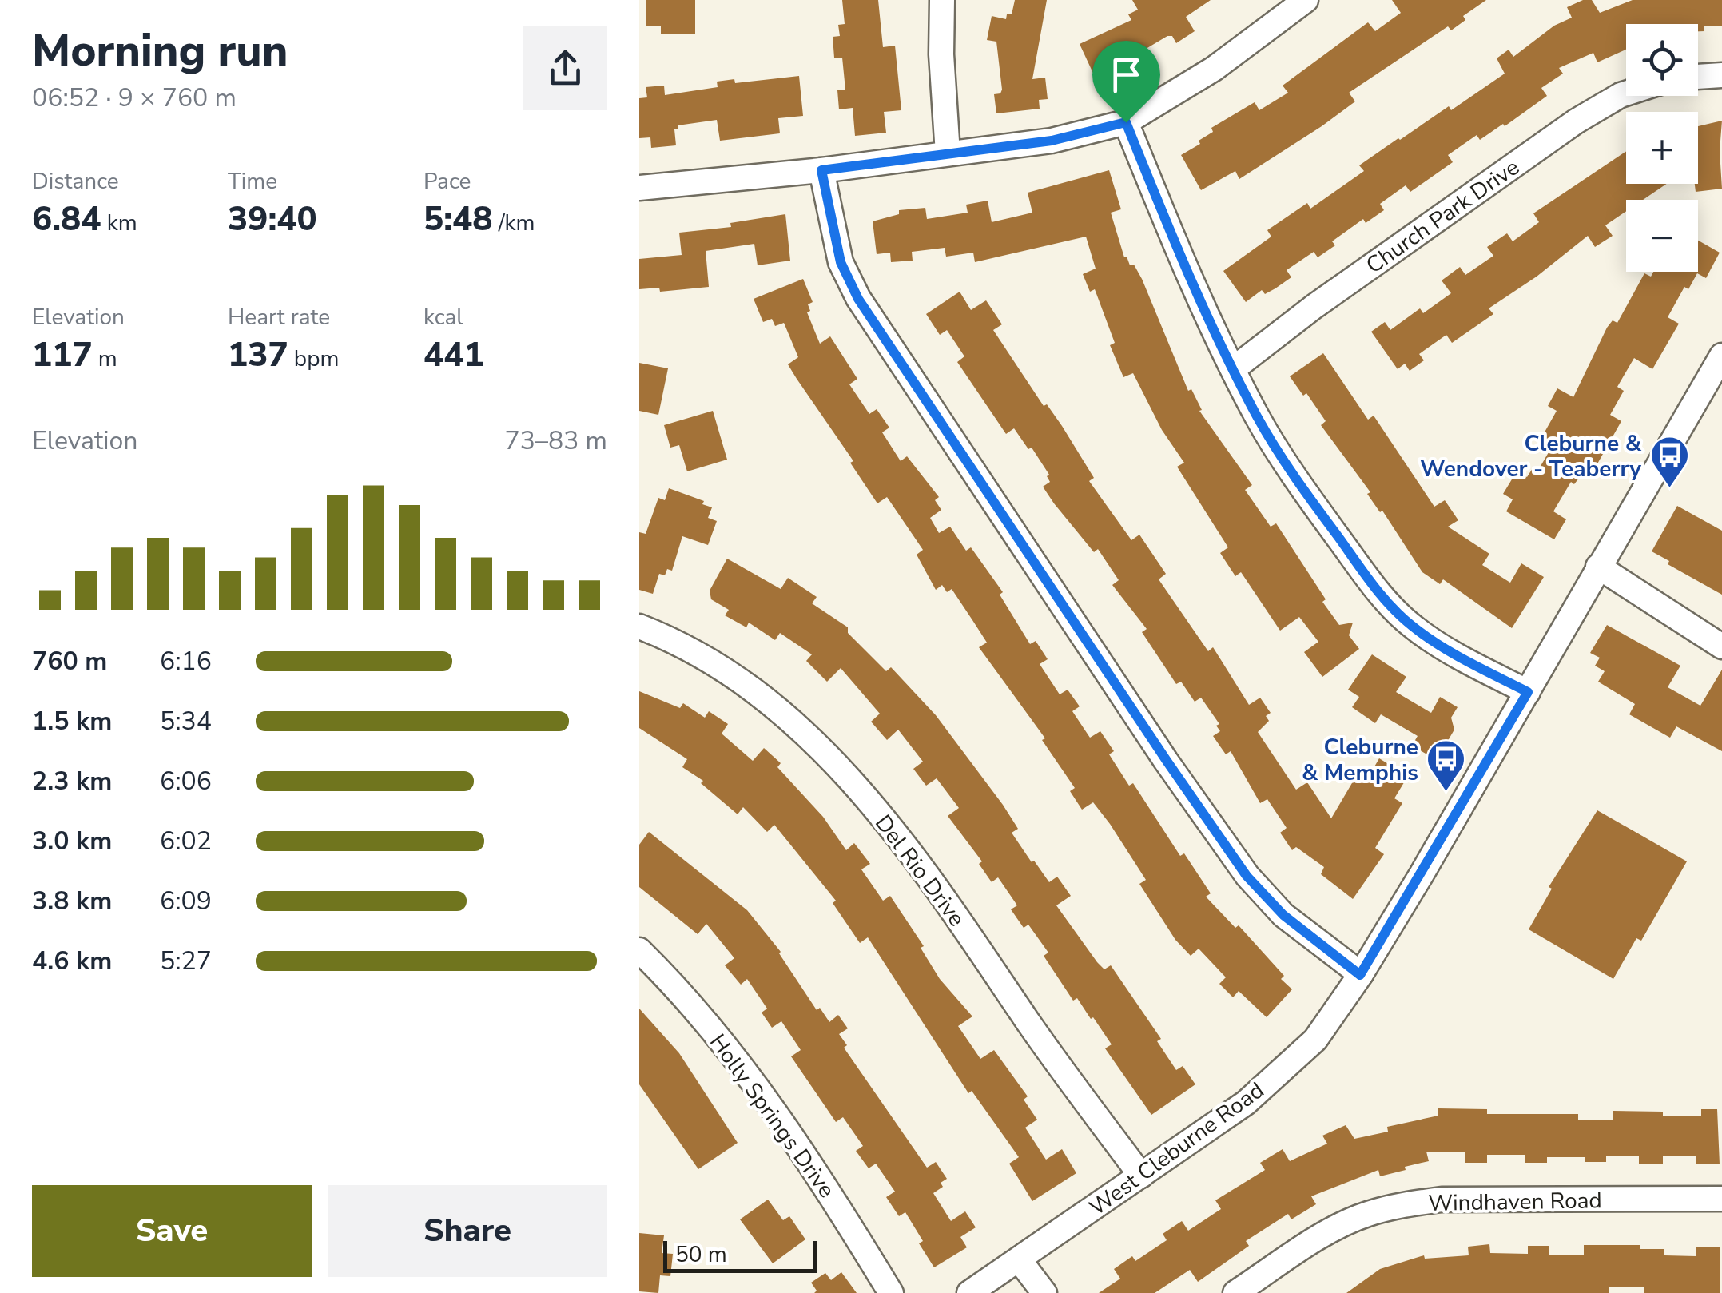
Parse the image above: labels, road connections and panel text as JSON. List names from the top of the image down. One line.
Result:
{"streets":{"street":["Church Park Drive","Del Rio Drive","Holly Springs Drive","West Cleburne Road","Windhaven Road"]},"crossings":[["Del Rio Drive","West Cleburne Road"]],"places":{"bus stop":["Cleburne & Wendover - Teaberry","Cleburne & Memphis"]},"scale_bar":"50 m","page":{"heading":["Morning run","06:52 · 9 × 760 m"],"map_buttons":["+","−"],"stats":[["Distance","6.84 km"],["Time","39:40"],["Pace","5:48 /km"],["Elevation","117 m"],["Heart rate","137 bpm"],["kcal","441"]],"chart":["Elevation","73–83 m"],"list":[{"name":"760 m","note":"6:16"},{"name":"1.5 km","note":"5:34"},{"name":"2.3 km","note":"6:06"},{"name":"3.0 km","note":"6:02"},{"name":"3.8 km","note":"6:09"},{"name":"4.6 km","note":"5:27"}],"buttons":["Save","Share"],"scale":"50 m"}}
